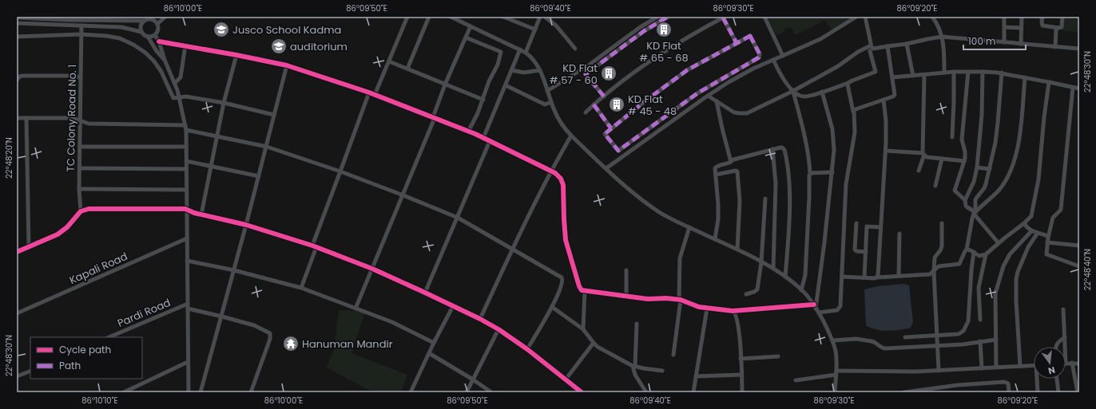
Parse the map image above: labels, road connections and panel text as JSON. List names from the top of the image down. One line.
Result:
{"streets":{"street":["TC Colony Road No. 1","Kapali Road","Pardi Road"]},"places":{"school or university":["Jusco School Kadma","auditorium"],"building":["KD Flat # 65 - 68","KD Flat # 57 - 60","KD Flat # 45 - 48"],"temple":["Hanuman Mandir"]},"legend":["Cycle path","Path"],"scale_bar":"100 m","north":"bottom","coordinates":["86°10'00\"E","86°09'50\"E","86°09'40\"E","86°09'30\"E","86°09'20\"E","22°48'30\"N","22°48'20\"N","22°48'40\"N","86°10'10\"E"]}
